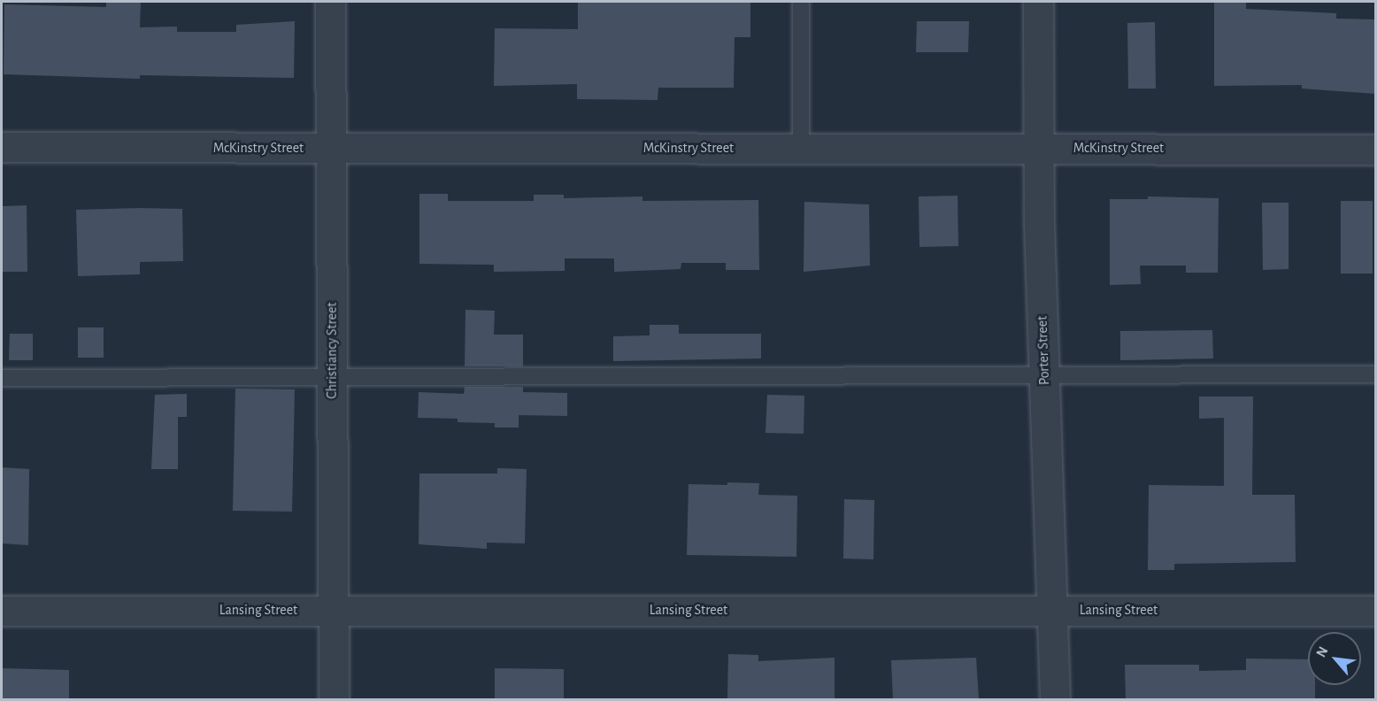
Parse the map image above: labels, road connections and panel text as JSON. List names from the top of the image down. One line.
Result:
{"streets":{"street":["McKinstry Street","Christiancy Street","Porter Street","Lansing Street"]},"crossings":[["McKinstry Street","Christiancy Street"],["McKinstry Street","Porter Street"],["Christiancy Street","Lansing Street"],["Porter Street","Lansing Street"]],"north":"top left"}
